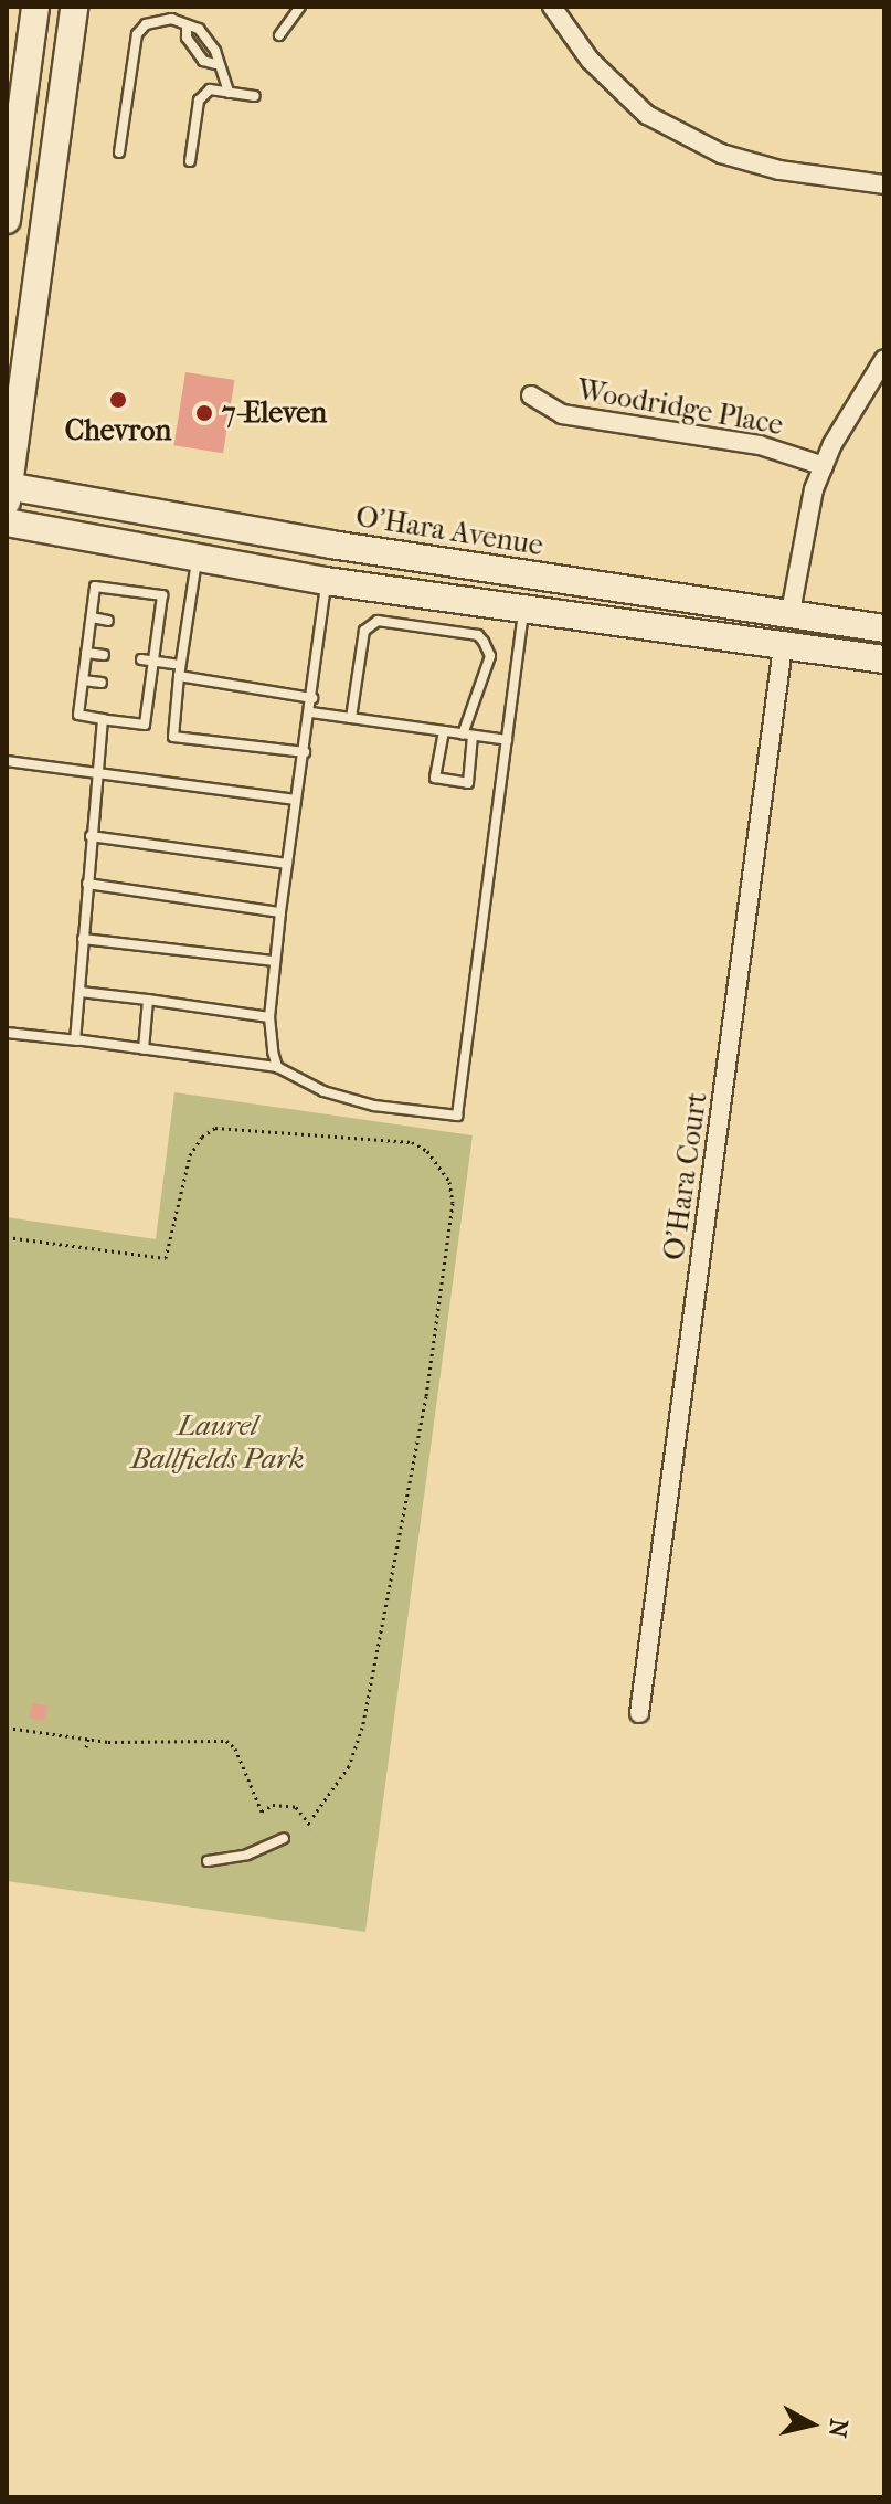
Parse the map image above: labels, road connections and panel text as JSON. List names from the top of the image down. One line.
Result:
{"streets":{"main road":["O'Hara Avenue"],"street":["Woodridge Place","O'Hara Court"]},"parks":["Laurel Ballfields Park"],"places":["Chevron","7-Eleven"],"north":"right"}
